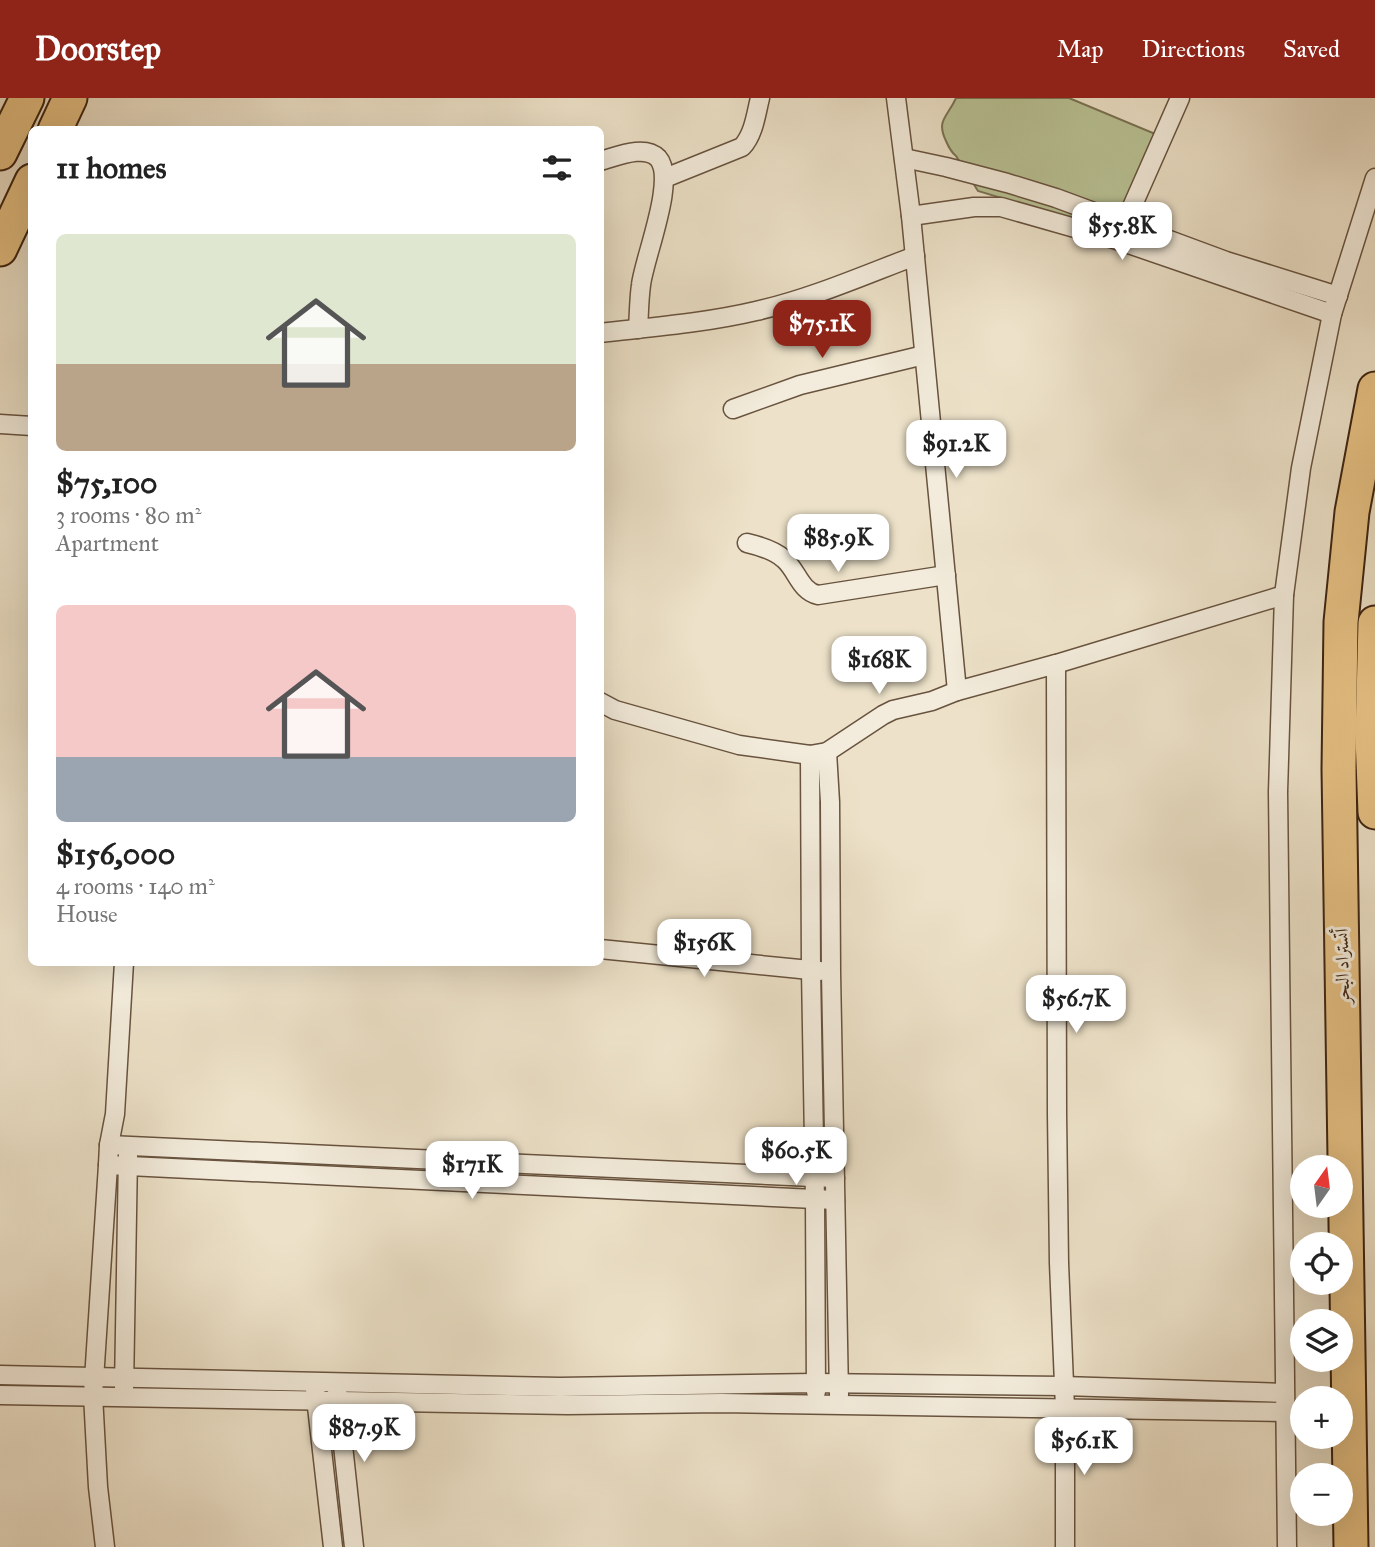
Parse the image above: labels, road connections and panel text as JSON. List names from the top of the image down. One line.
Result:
{"streets":{"highway":["أتستراد البحر"]},"north":"top","page":{"header":"Doorstep","nav":["Map","Directions","Saved"],"heading":"11 homes","price":["$55.8K","$75.1K","$91.2K","$85.9K","$168K","$156K","$56.7K","$60.5K","$171K","$87.9K","$56.1K"],"list":[{"name":"$75,100","note":"3 rooms · 80 m² · Apartment"},{"name":"$156,000","note":"4 rooms · 140 m² · House"}],"map_buttons":["+","−"]}}
